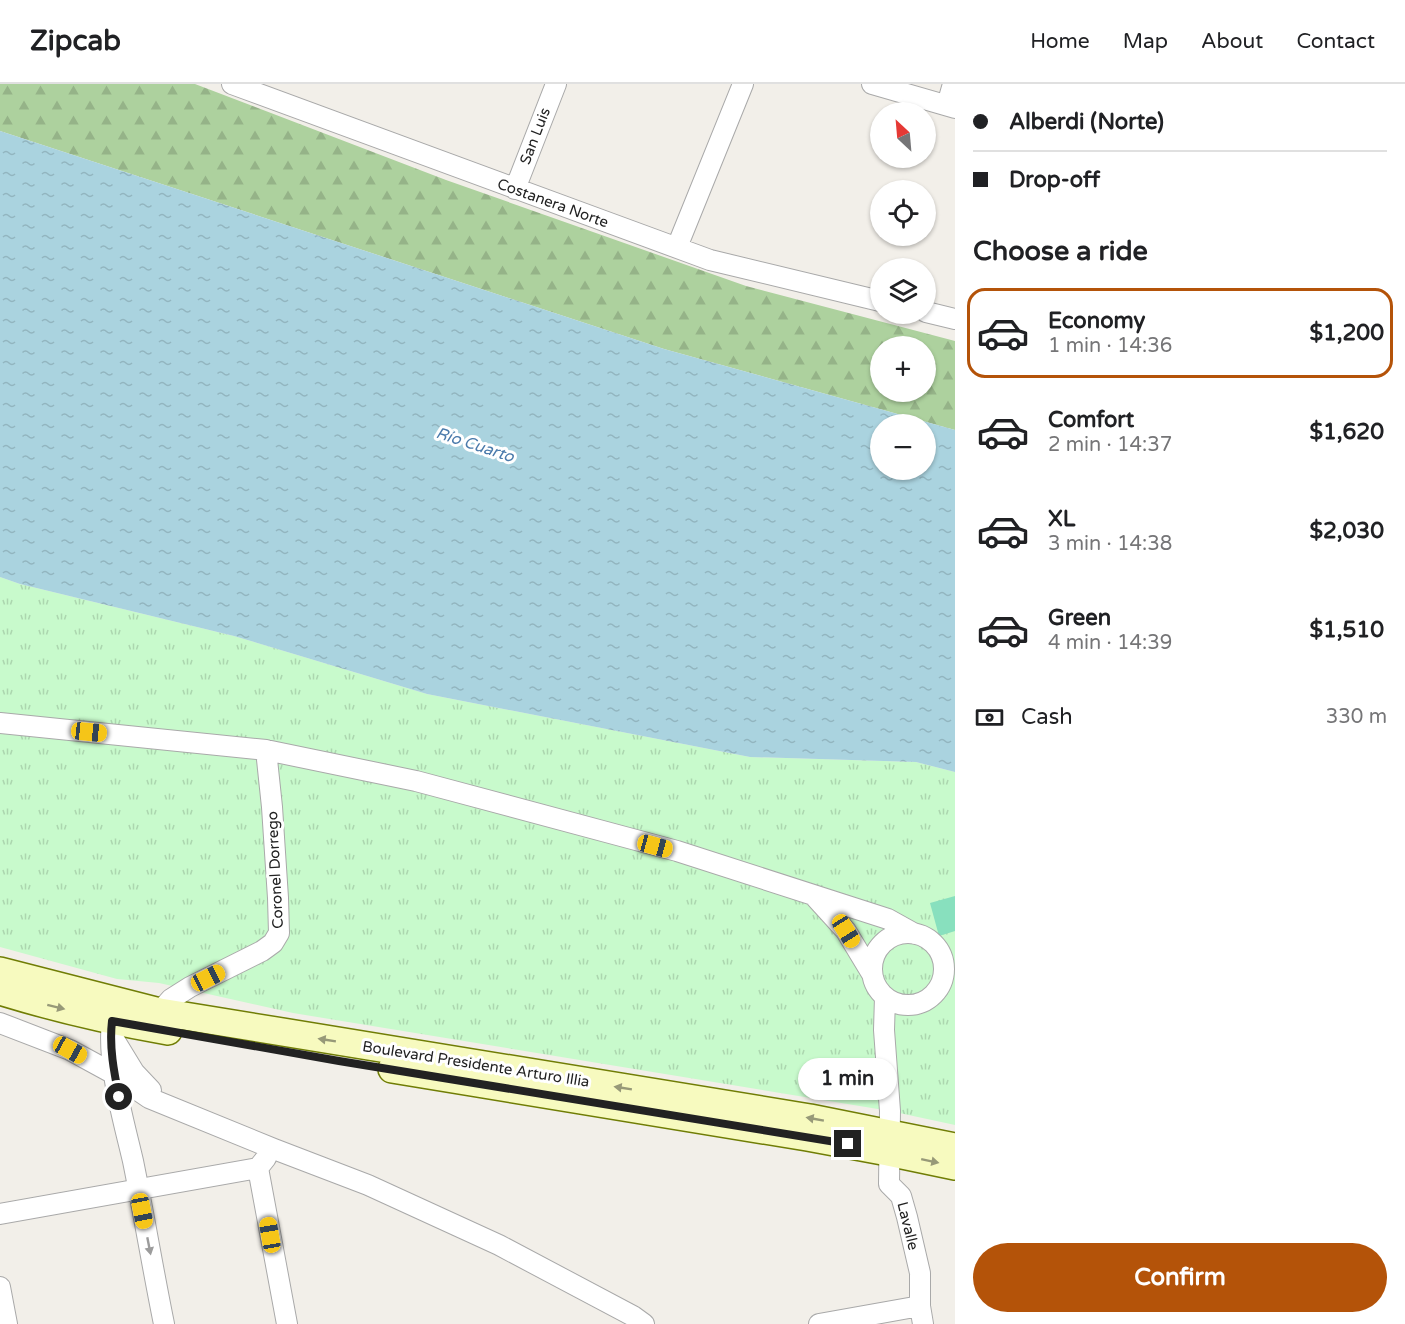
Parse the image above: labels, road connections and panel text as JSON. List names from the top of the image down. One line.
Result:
{"streets":{"main road":["Boulevard Presidente Arturo Illia"],"street":["San Luis","Costanera Norte","Coronel Dorrego","Lavalle"]},"crossings":[["San Luis","Costanera Norte"],["Coronel Dorrego","Boulevard Presidente Arturo Illia"],["Boulevard Presidente Arturo Illia","Lavalle"]],"water":["Río Cuarto"],"north":"top left","page":{"header":"Zipcab","nav":["Home","Map","About","Contact"],"banner":["Alberdi (Norte)","Drop-off"],"map_buttons":["+","−"],"heading":"Choose a ride","list":[{"name":"Economy","note":"1 min · 14:36","value":"$1,200"},{"name":"Comfort","note":"2 min · 14:37","value":"$1,620"},{"name":"XL","note":"3 min · 14:38","value":"$2,030"},{"name":"Green","note":"4 min · 14:39","value":"$1,510"}],"pay":["Cash","330 m"],"bubble":"1 min","buttons":"Confirm"}}
